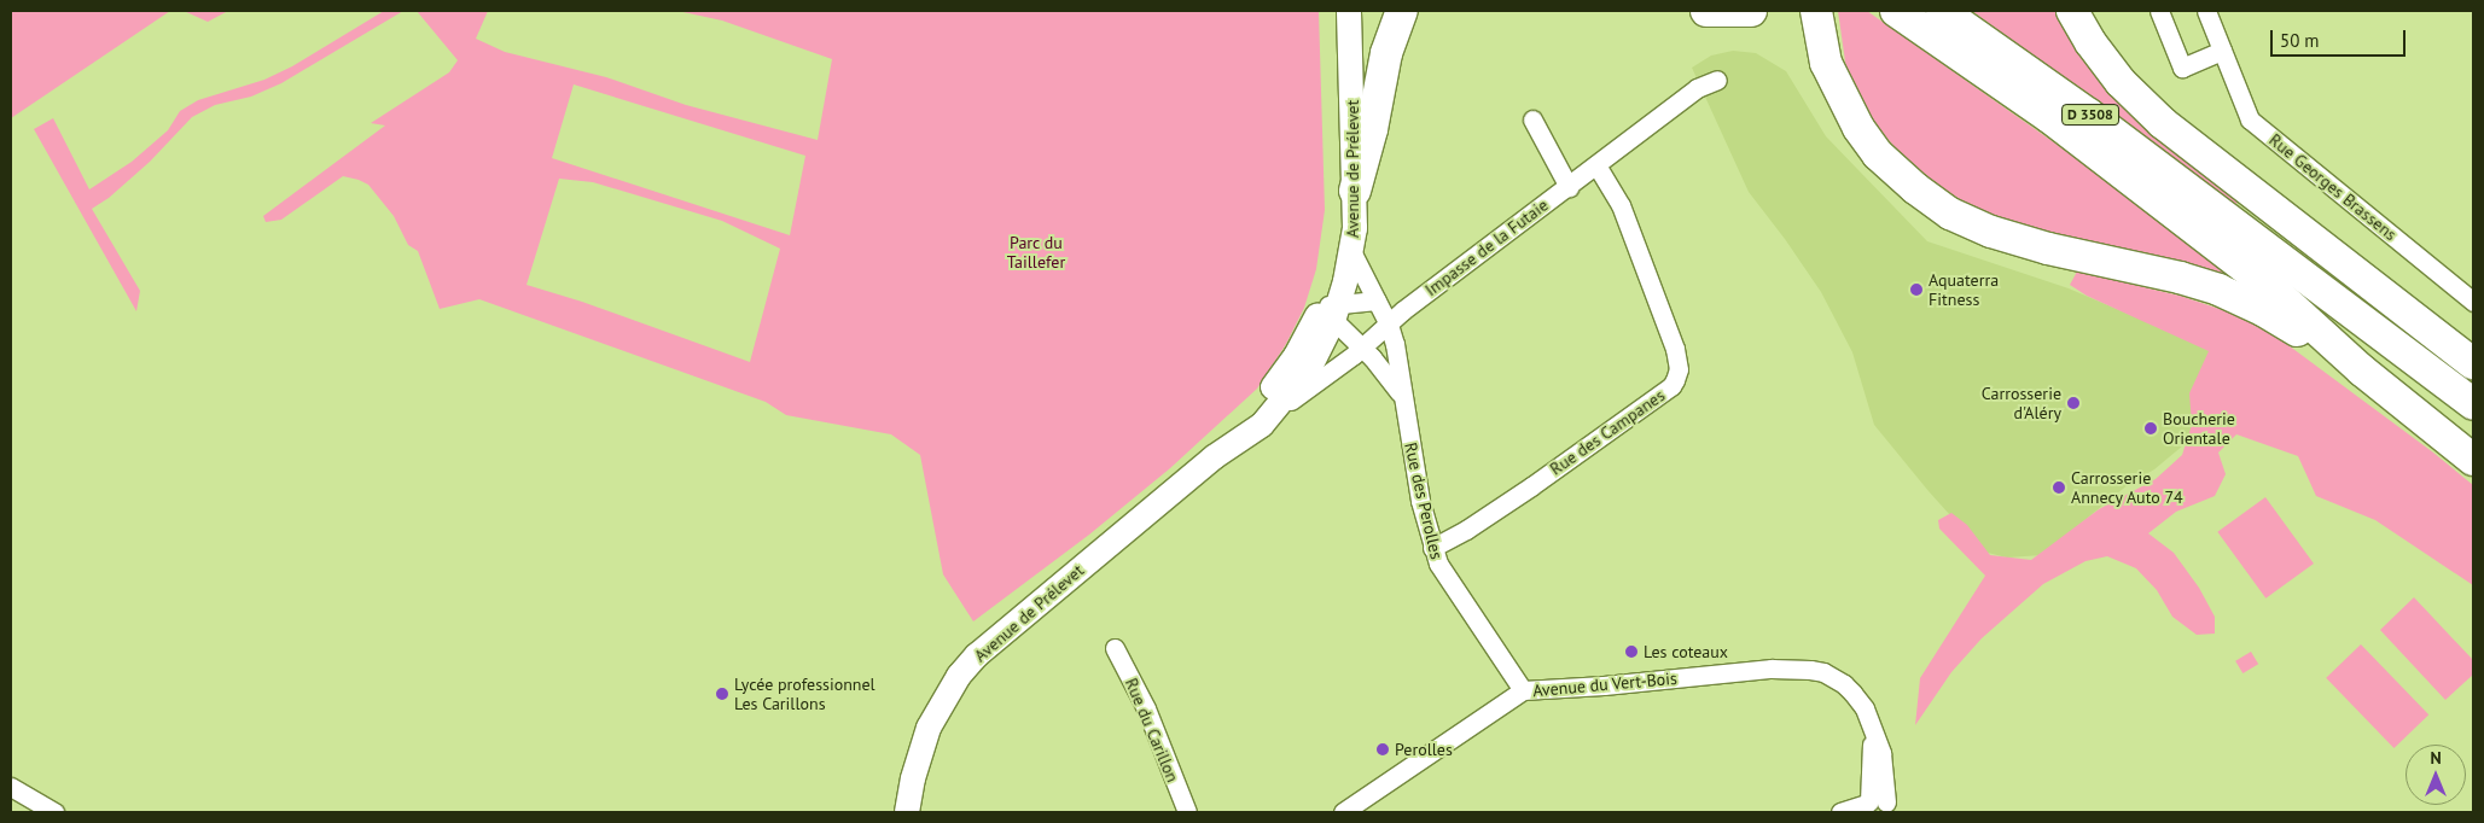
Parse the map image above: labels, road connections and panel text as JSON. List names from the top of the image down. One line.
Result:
{"streets":{"highway":["D 3508"],"street":["Avenue de Prélevet","Rue Georges Brassens","Impasse de la Futaie","Rue des Campanes","Rue des Perolles","Avenue du Vert-Bois","Rue du Carillon"]},"crossings":[["Avenue de Prélevet","Impasse de la Futaie"],["Avenue de Prélevet","Rue des Perolles"],["Impasse de la Futaie","Rue des Campanes"],["Impasse de la Futaie","Rue des Perolles"],["Rue des Campanes","Rue des Perolles"],["Rue des Perolles","Avenue du Vert-Bois"]],"parks":["Parc du Taillefer"],"places":["Aquaterra Fitness","Carrosserie d'Aléry","Boucherie Orientale","Carrosserie Annecy Auto 74","Les coteaux","Lycée professionnel Les Carillons","Perolles"],"scale_bar":"50 m","north":"top"}
